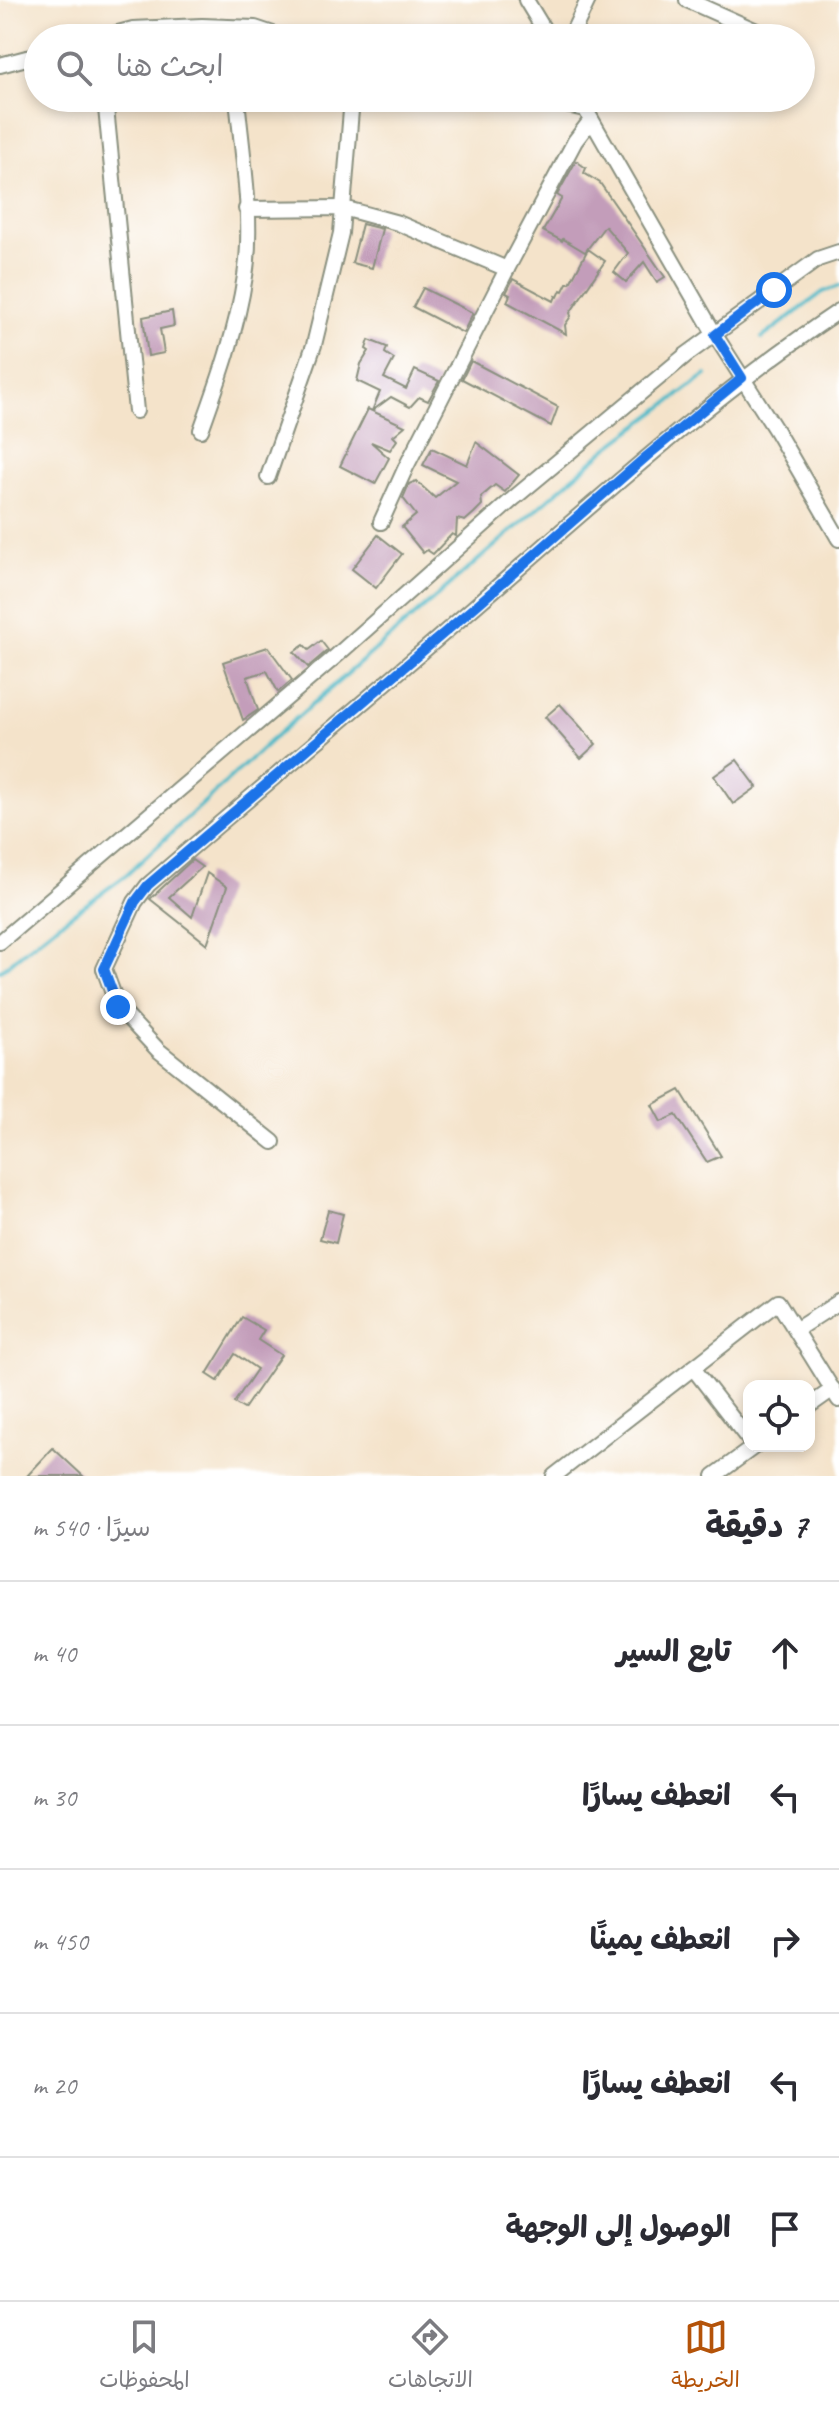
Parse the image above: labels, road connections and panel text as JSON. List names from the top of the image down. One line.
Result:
{"page":{"search":"ابحث هنا","heading":["7 دقيقة","سيرًا · 540 m"],"list":[["تابع السير","40 m"],["انعطف يسارًا","30 m"],["انعطف يمينًا","450 m"],["انعطف يسارًا","20 m"],"الوصول إلى الوجهة"],"nav":["الخريطة","الاتجاهات","المحفوظات"]}}
